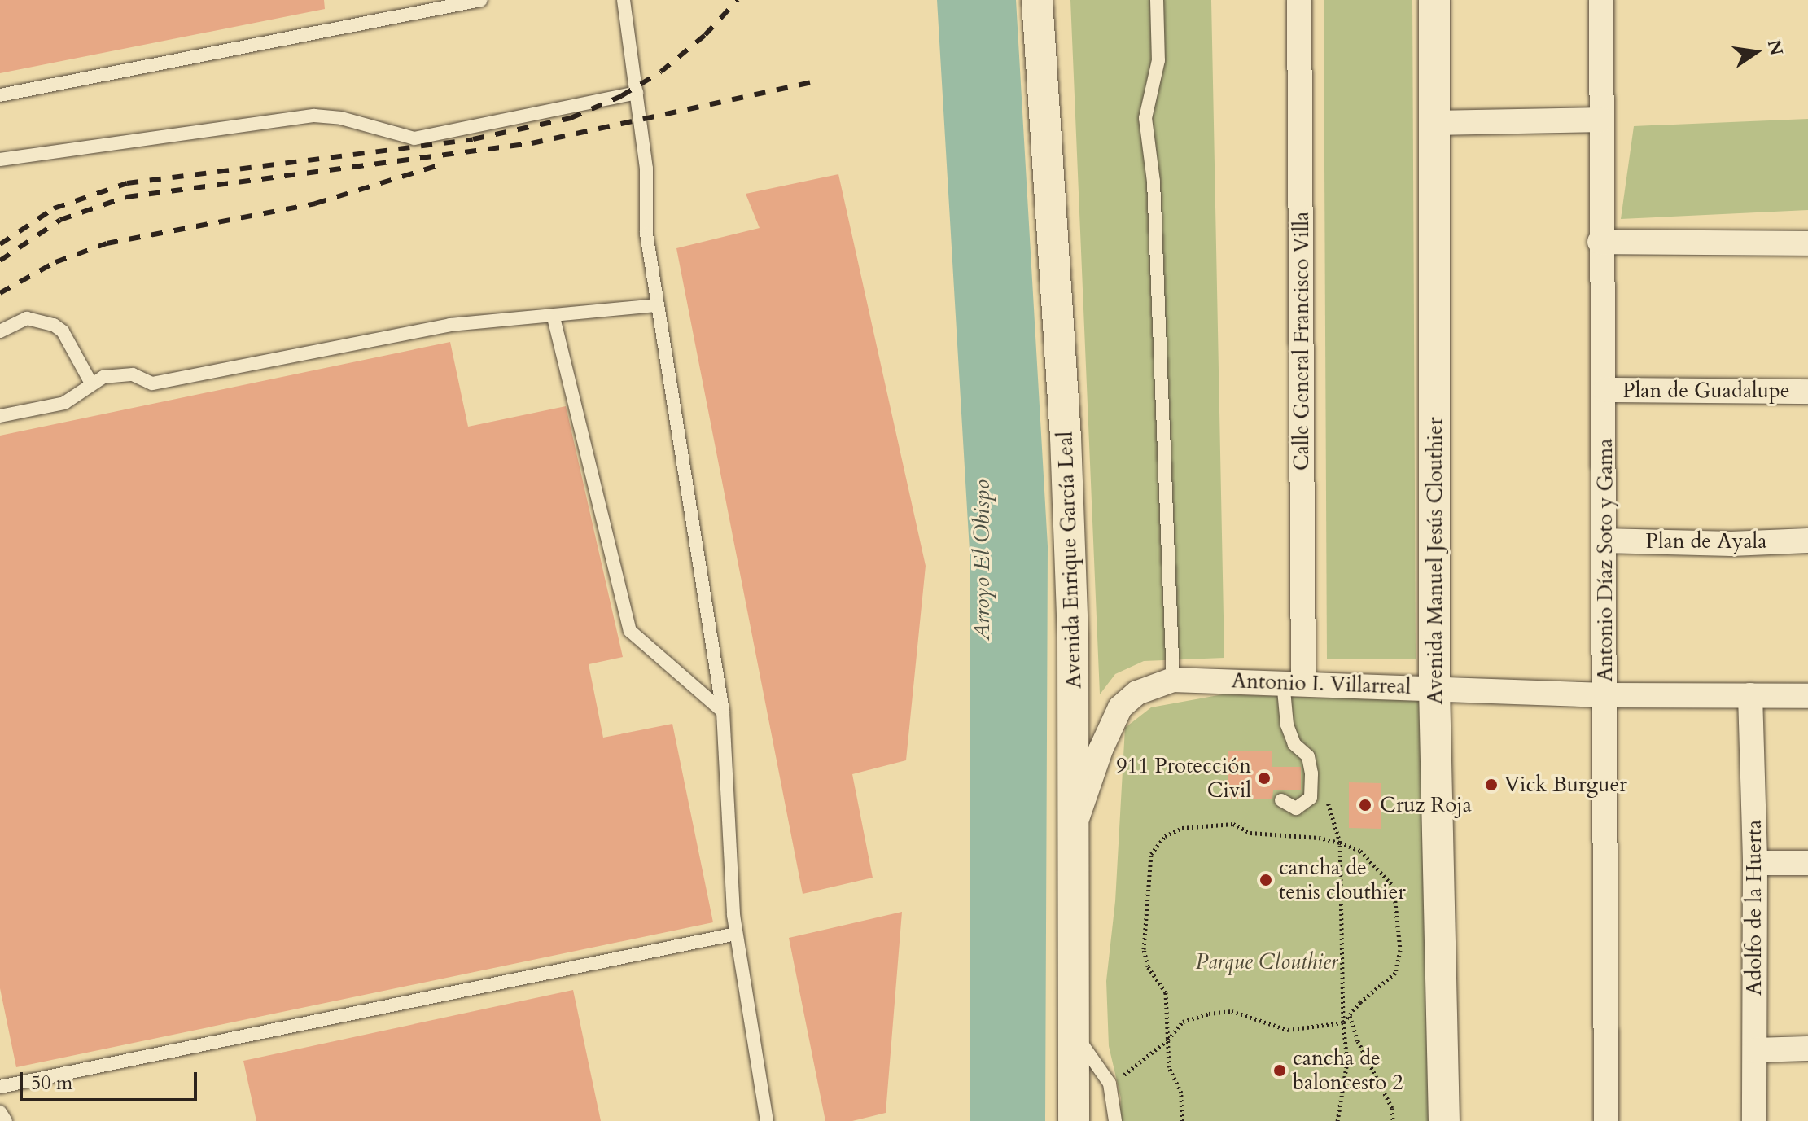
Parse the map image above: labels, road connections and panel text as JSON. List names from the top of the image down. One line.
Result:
{"streets":{"street":["Calle General Francisco Villa","Plan de Guadalupe","Plan de Ayala","Avenida Enrique García Leal","Antonio Díaz Soto y Gama","Avenida Manuel Jesús Clouthier","Antonio I. Villarreal","Adolfo de la Huerta"]},"crossings":[["Calle General Francisco Villa","Antonio I. Villarreal"],["Plan de Guadalupe","Antonio Díaz Soto y Gama"],["Plan de Ayala","Antonio Díaz Soto y Gama"],["Avenida Enrique García Leal","Antonio I. Villarreal"],["Antonio Díaz Soto y Gama","Antonio I. Villarreal"],["Avenida Manuel Jesús Clouthier","Antonio I. Villarreal"],["Antonio I. Villarreal","Adolfo de la Huerta"]],"water":["Arroyo El Obispo"],"parks":["Parque Clouthier"],"places":["911 Protección Civil","Vick Burguer","Cruz Roja","cancha de tenis clouthier","cancha de baloncesto 2"],"scale_bar":"50 m","north":"right"}
